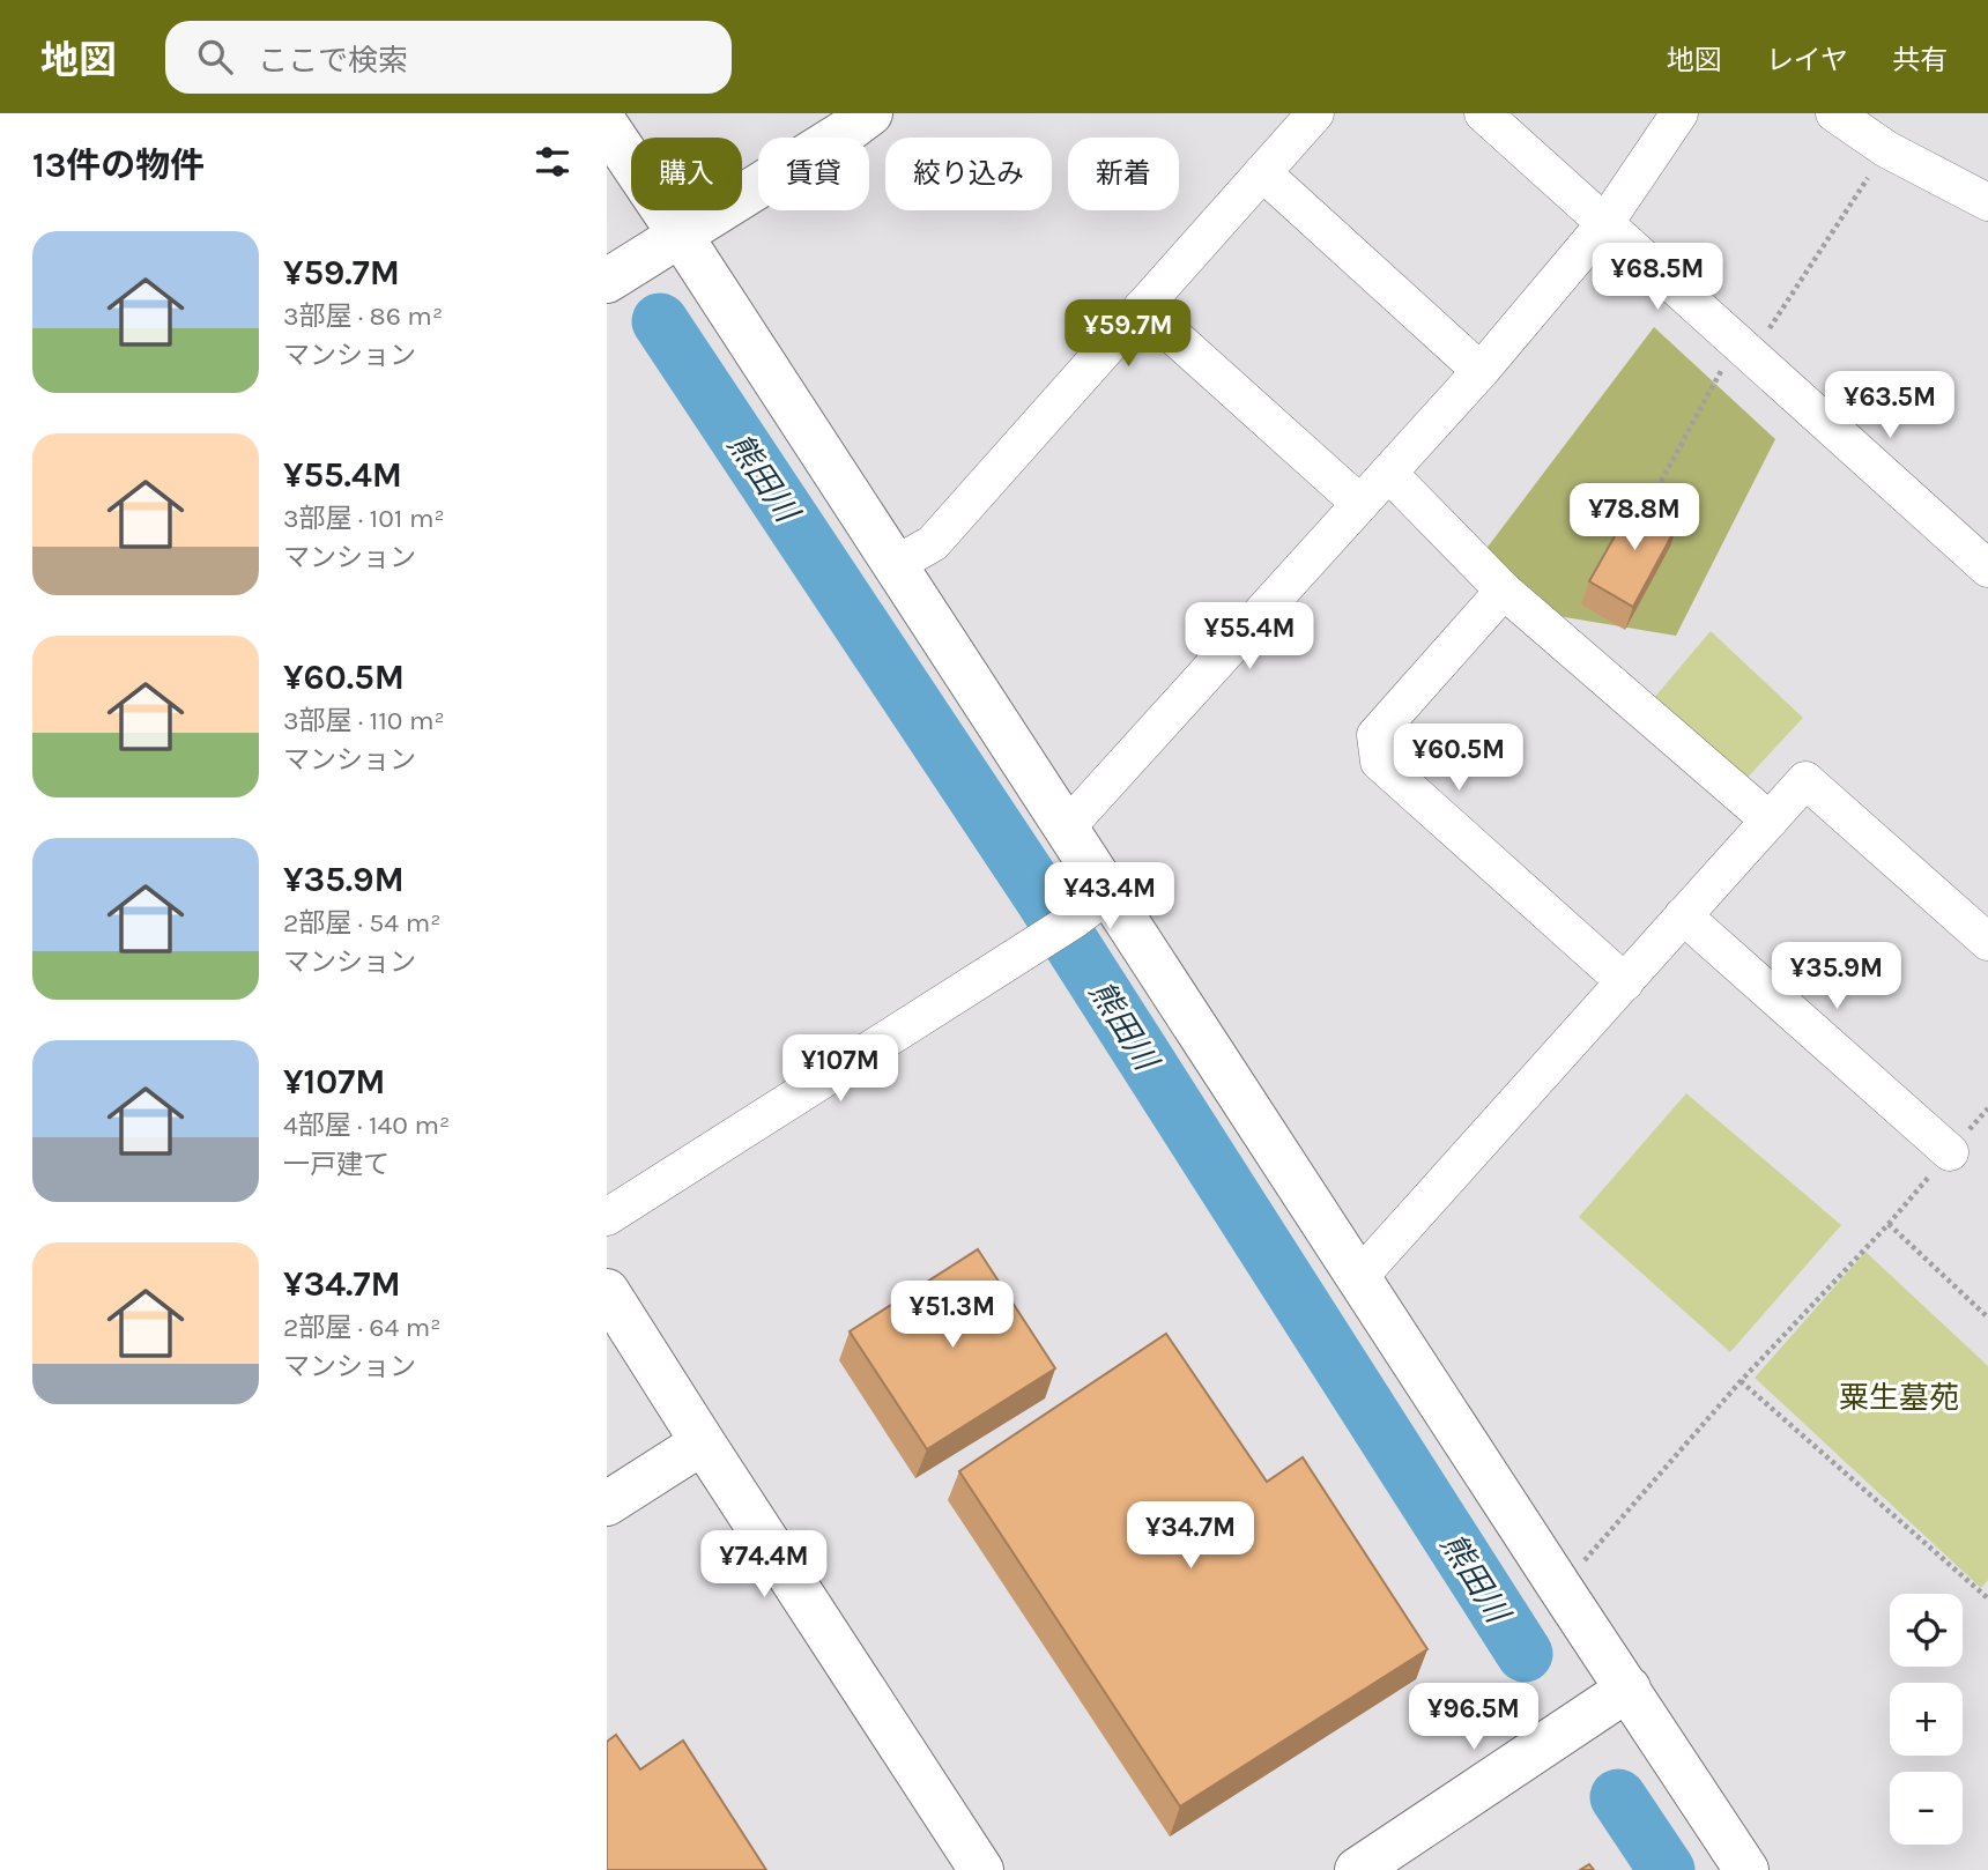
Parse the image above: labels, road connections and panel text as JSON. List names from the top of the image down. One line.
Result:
{"water":["熊田川"],"parks":["粟生墓苑"],"page":{"header":"地図","search":"ここで検索","nav":["地図","レイヤ","共有"],"heading":"13件の物件","chip":["購入","賃貸","絞り込み","新着"],"list":[{"name":"¥59.7M","note":"3部屋 · 86 m² · マンション"},{"name":"¥55.4M","note":"3部屋 · 101 m² · マンション"},{"name":"¥60.5M","note":"3部屋 · 110 m² · マンション"},{"name":"¥35.9M","note":"2部屋 · 54 m² · マンション"},{"name":"¥107M","note":"4部屋 · 140 m² · 一戸建て"},{"name":"¥34.7M","note":"2部屋 · 64 m² · マンション"}],"price":["¥68.5M","¥59.7M","¥63.5M","¥78.8M","¥55.4M","¥60.5M","¥43.4M","¥35.9M","¥107M","¥51.3M","¥34.7M","¥74.4M","¥96.5M"],"map_buttons":["+","−"]}}
